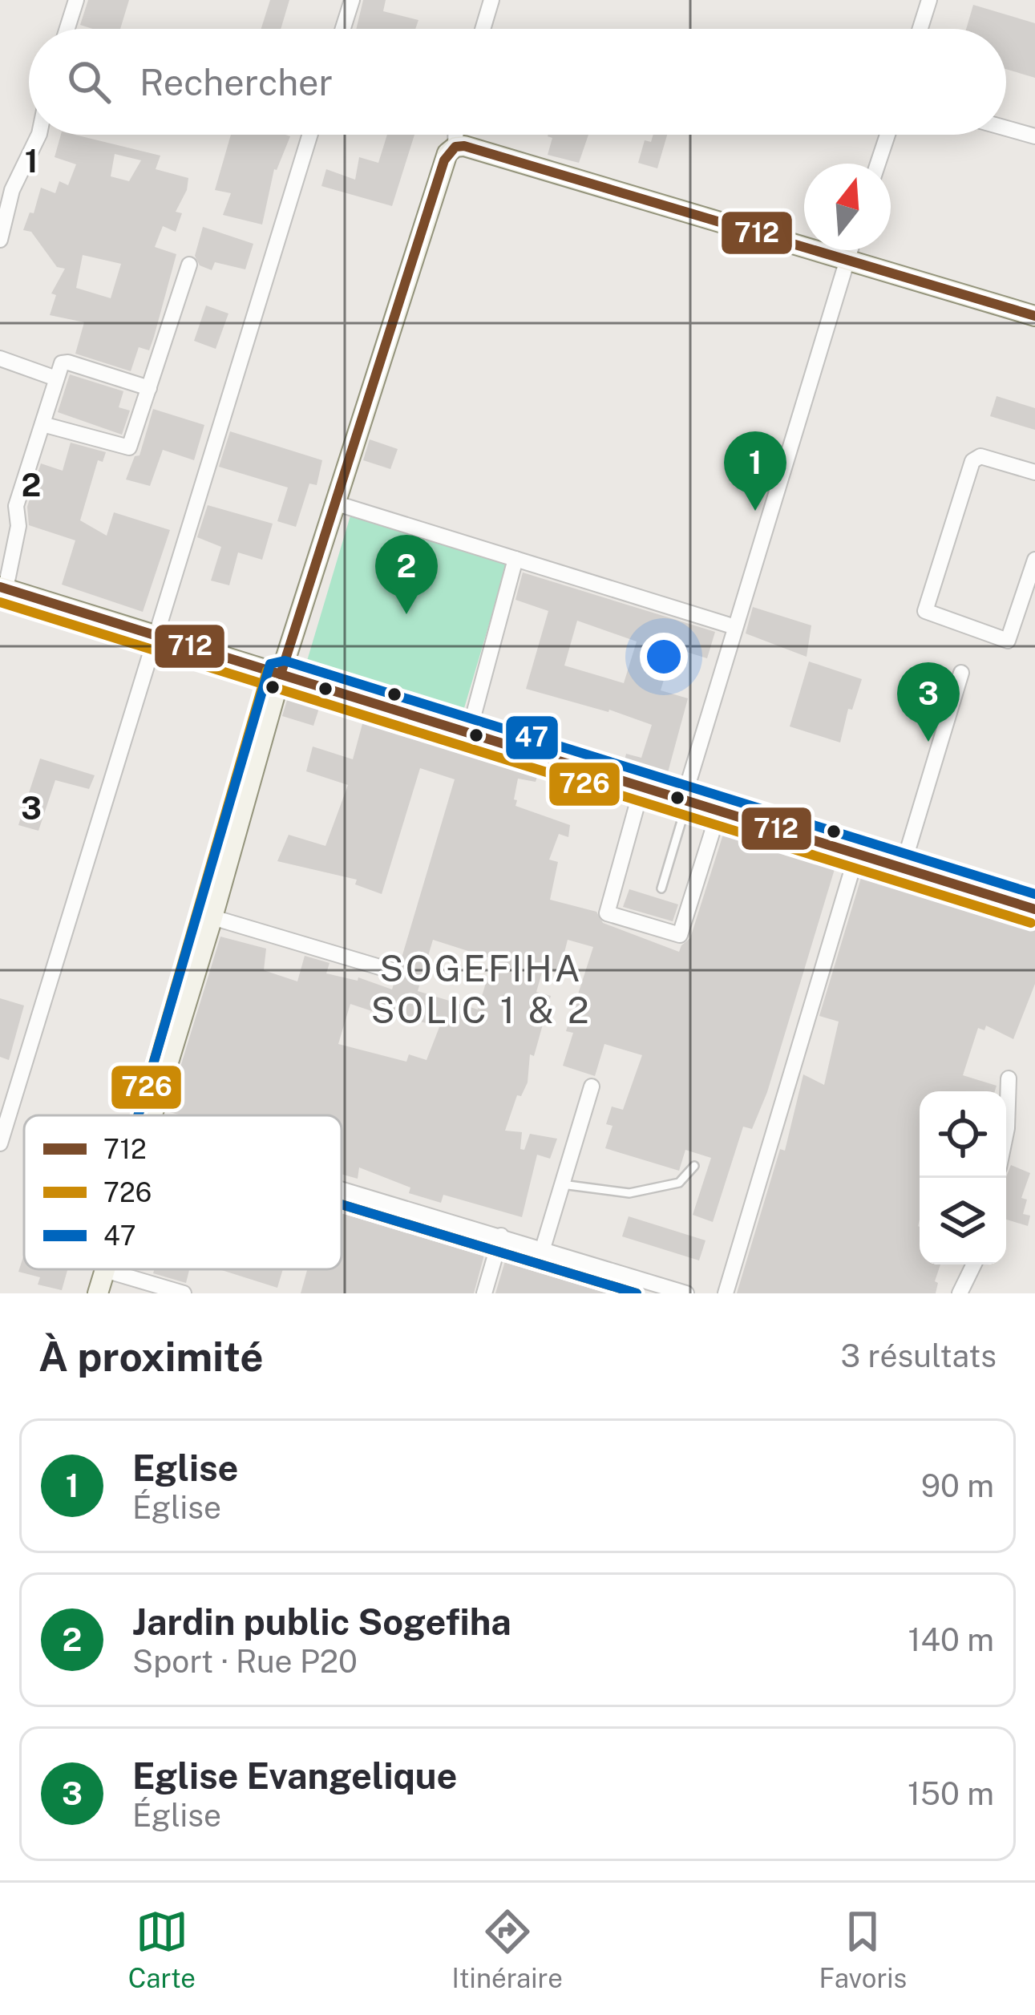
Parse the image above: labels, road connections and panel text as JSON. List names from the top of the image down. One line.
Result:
{"districts":["SOGEFIHA SOLIC 1 & 2"],"lines":["transit line 712","transit line 726","transit line 47"],"legend":["712","726","47"],"north":"top","page":{"search":"Rechercher","pins":["1","2","3"],"heading":["À proximité","3 résultats"],"list":[{"mark":"1","name":"Eglise","note":"Église","value":"90 m"},{"mark":"2","name":"Jardin public Sogefiha","note":"Sport · Rue P20","value":"140 m"},{"mark":"3","name":"Eglise Evangelique","note":"Église","value":"150 m"}],"nav":["Carte","Itinéraire","Favoris"]},"grid":{"rows":["1","2","3"]}}
